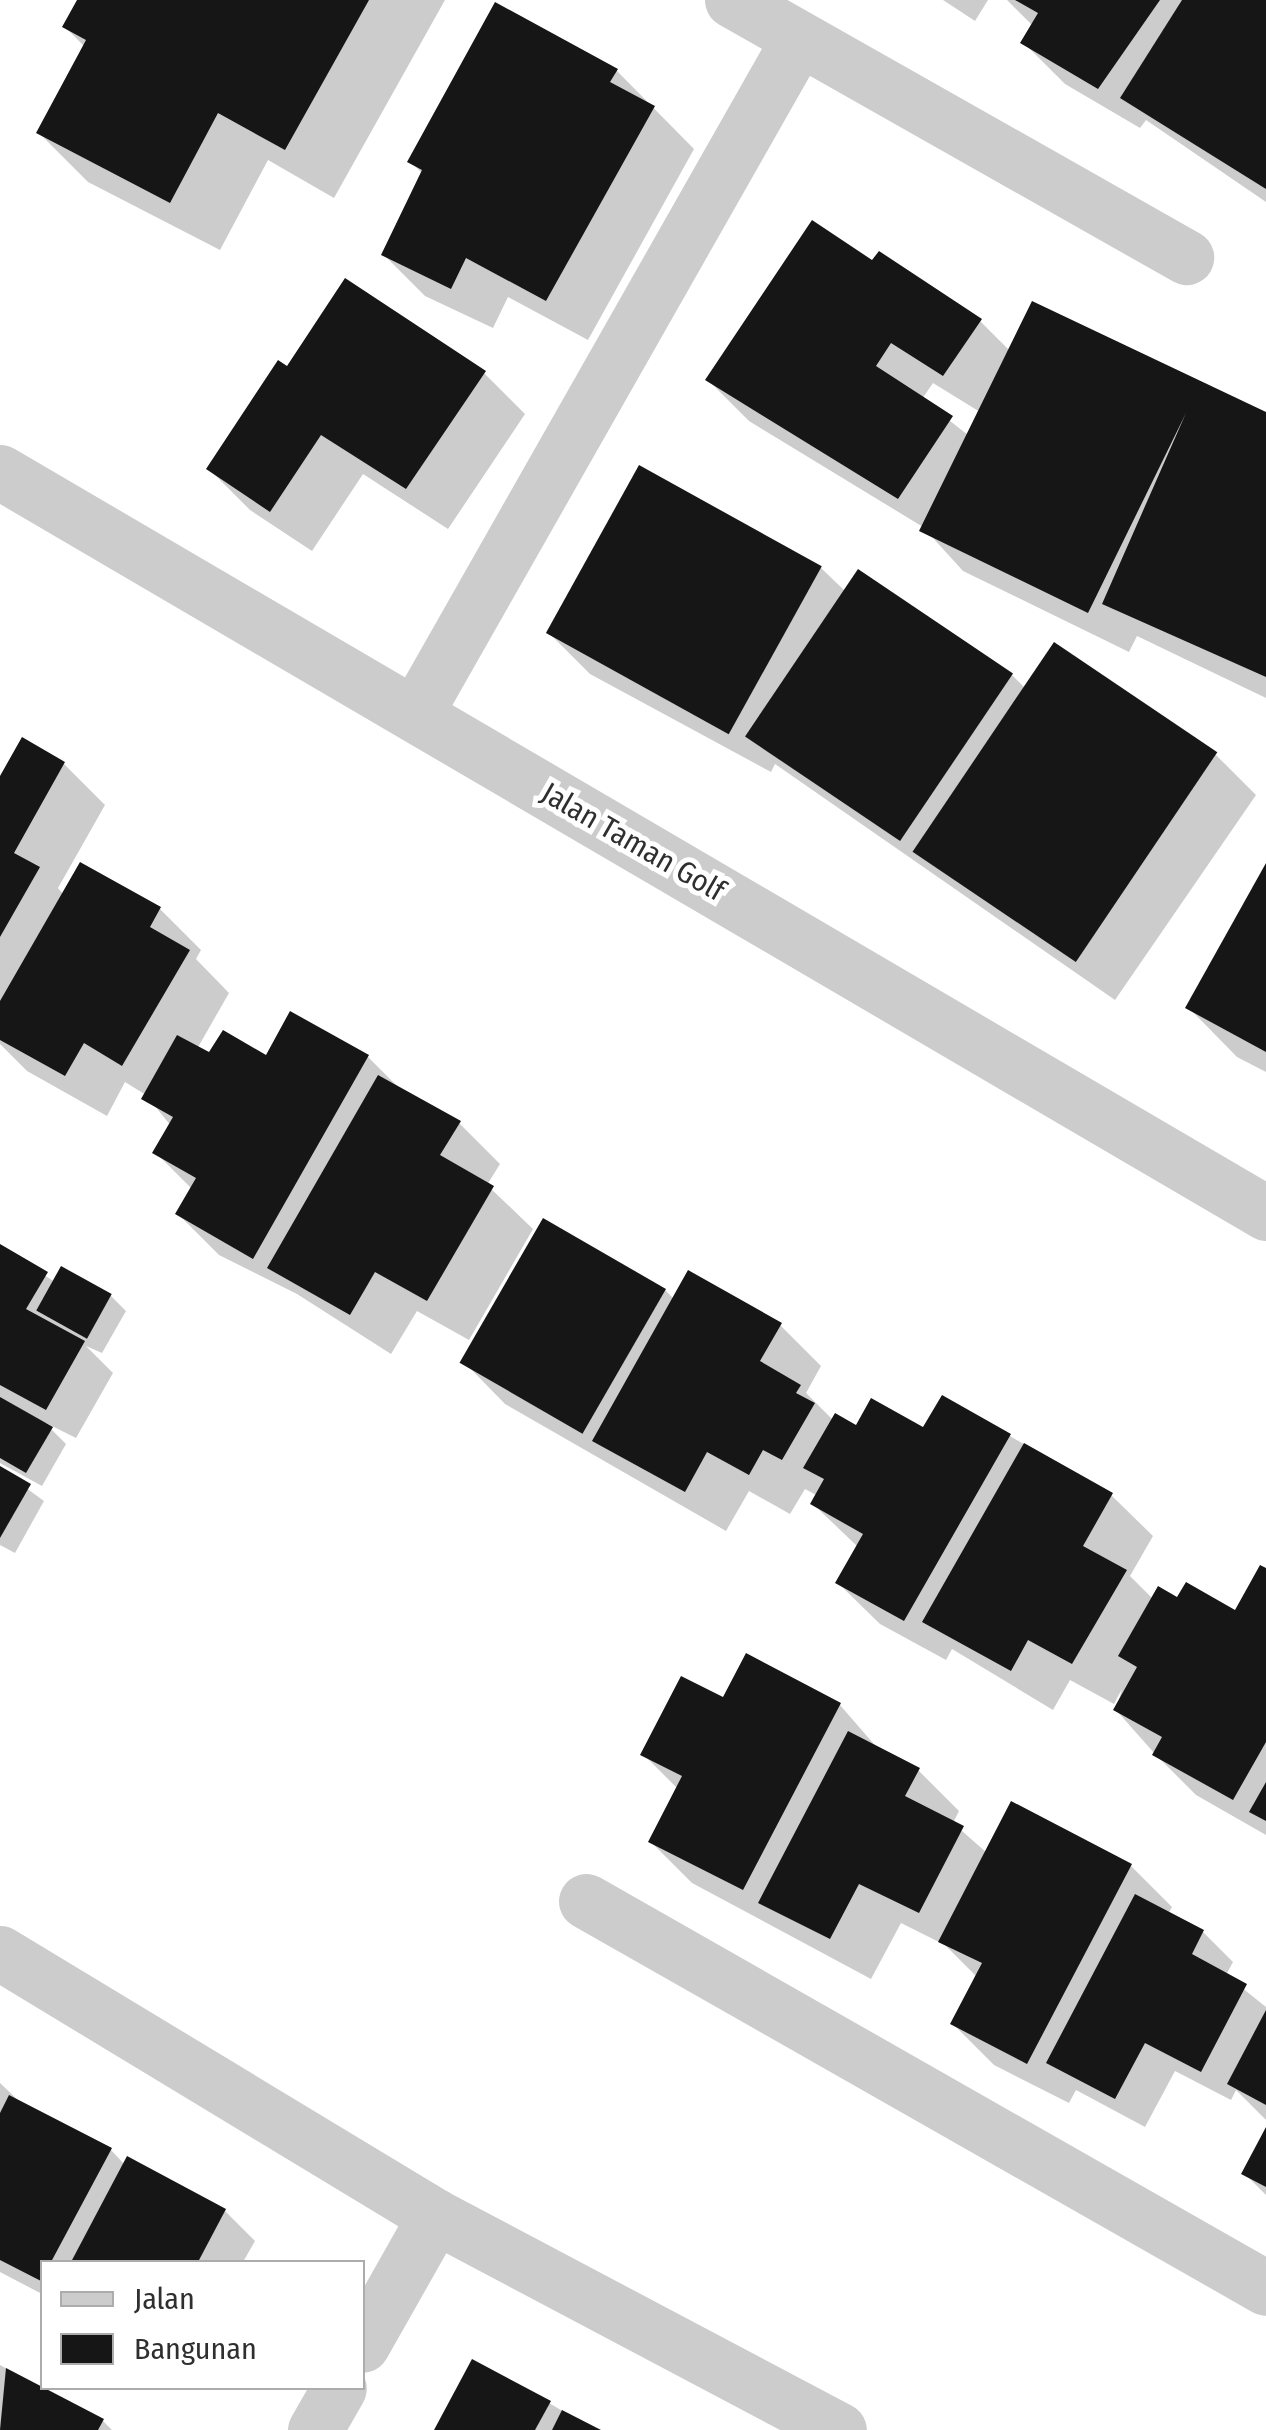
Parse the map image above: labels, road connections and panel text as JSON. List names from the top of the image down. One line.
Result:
{"streets":{"street":["Jalan Taman Golf"]},"legend":["Jalan","Bangunan"]}
